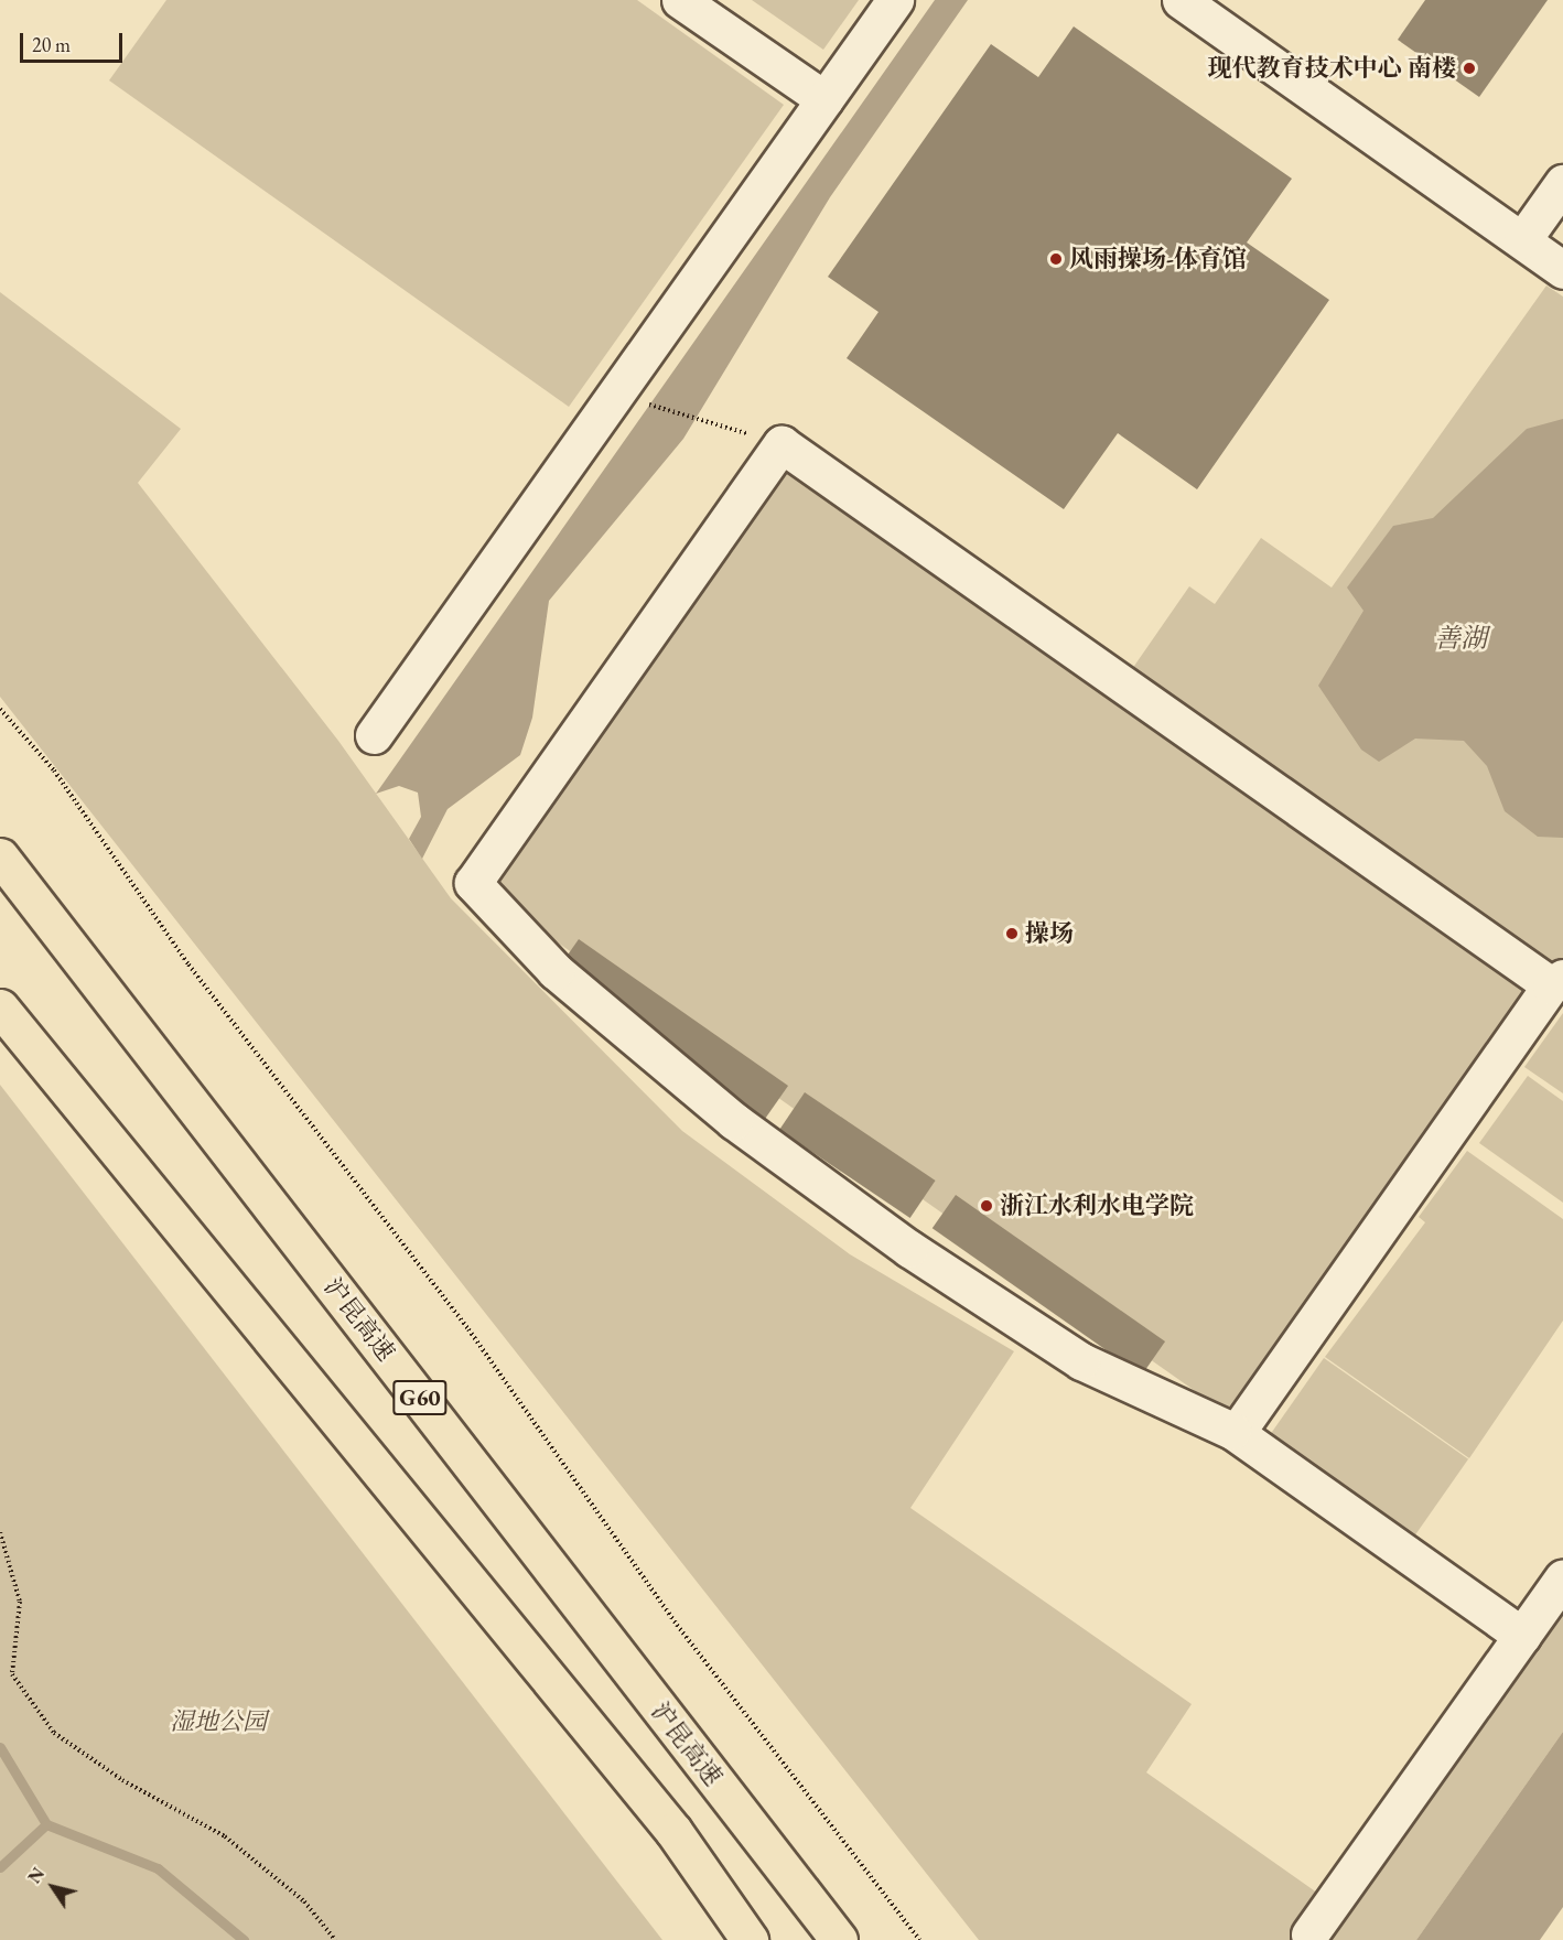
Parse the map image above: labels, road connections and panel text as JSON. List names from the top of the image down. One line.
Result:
{"streets":{"highway":["沪昆高速","G60"]},"water":["善湖"],"parks":["湿地公园"],"places":["现代教育技术中心 南楼","风雨操场-体育馆","操场","浙江水利水电学院"],"scale_bar":"20 m","north":"top left"}
